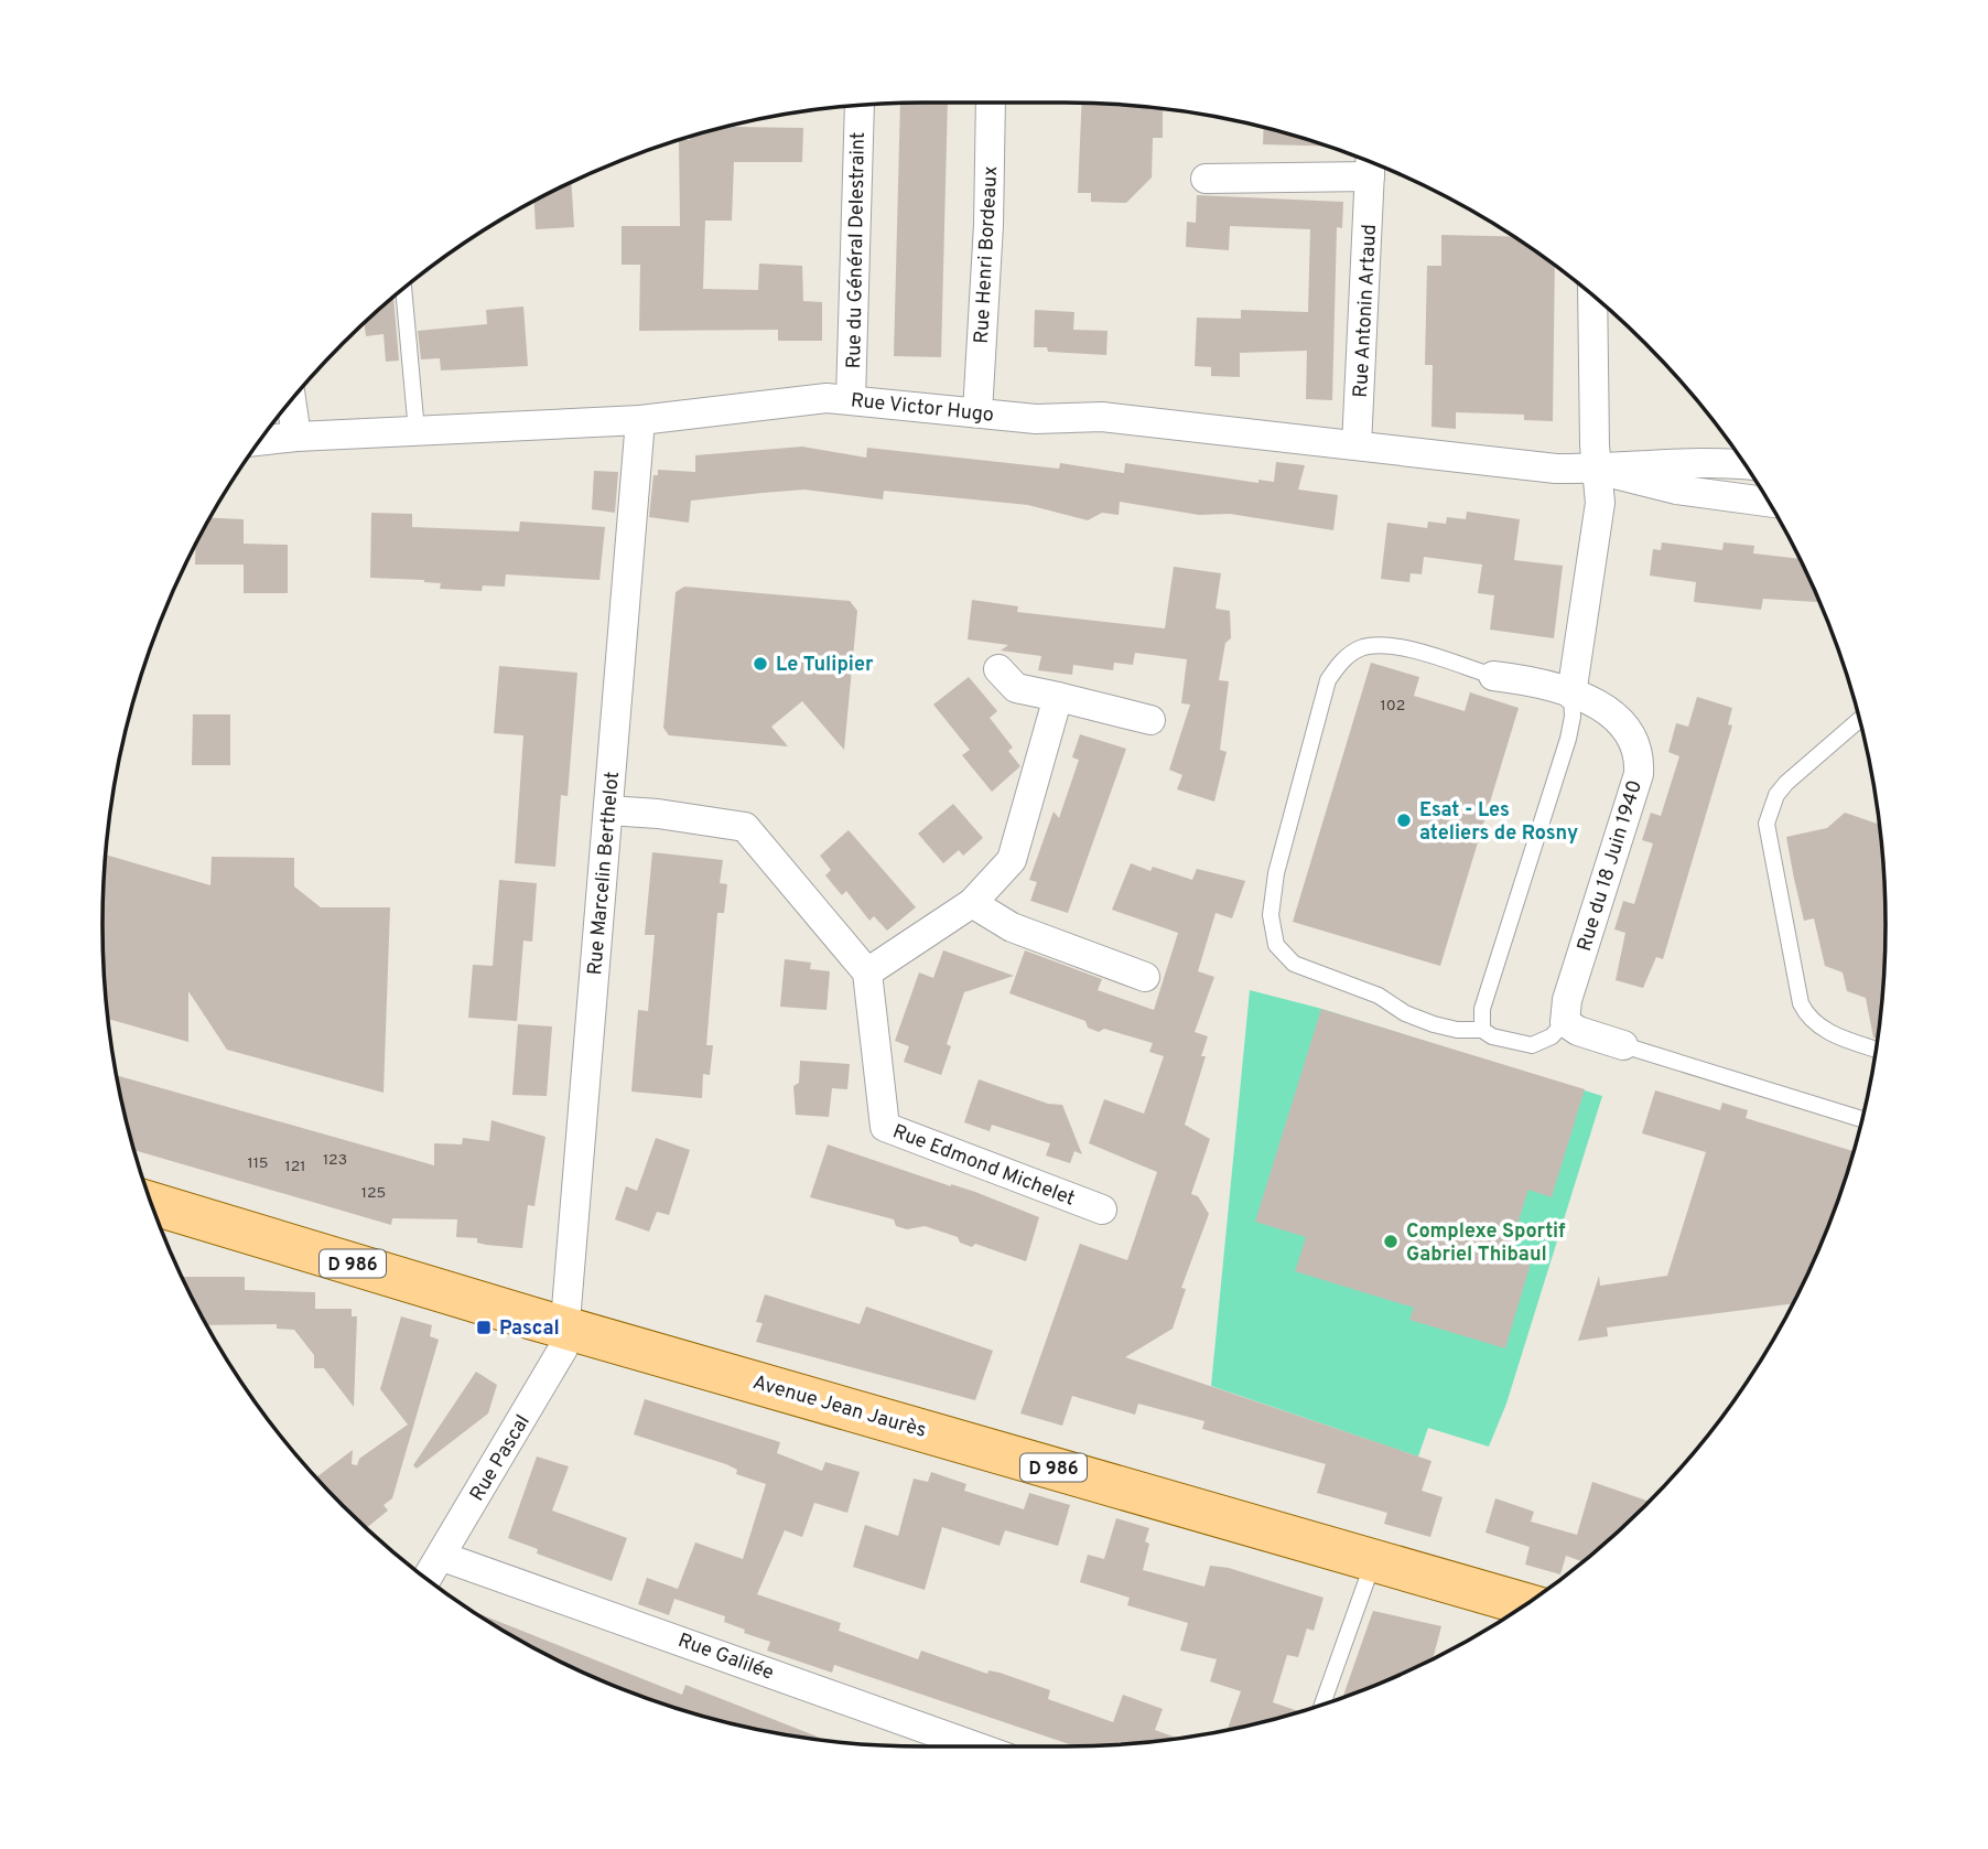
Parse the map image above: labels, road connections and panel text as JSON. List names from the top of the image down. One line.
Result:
{"streets":{"main road":["D 986","Avenue Jean Jaurès"],"street":["Rue du Général Delestraint","Rue Henri Bordeaux","Rue Antonin Artaud","Rue Victor Hugo","Rue du 18 Juin 1940","Rue Marcelin Berthelot","Rue Edmond Michelet","Rue Pascal","Rue Galilée"]},"crossings":[["Rue du Général Delestraint","Rue Victor Hugo"],["Rue Henri Bordeaux","Rue Victor Hugo"],["Rue Antonin Artaud","Rue Victor Hugo"],["Rue Victor Hugo","Rue Marcelin Berthelot"],["Rue Marcelin Berthelot","Avenue Jean Jaurès"],["Rue Marcelin Berthelot","Rue Pascal"],["Avenue Jean Jaurès","Rue Pascal"],["Rue Pascal","Rue Galilée"]],"places":{"other":["Le Tulipier","Esat - Les ateliers de Rosny","Complexe Sportif Gabriel Thibaul"],"transit":["Pascal"]},"house_numbers":["102","123","115","121","125"]}
